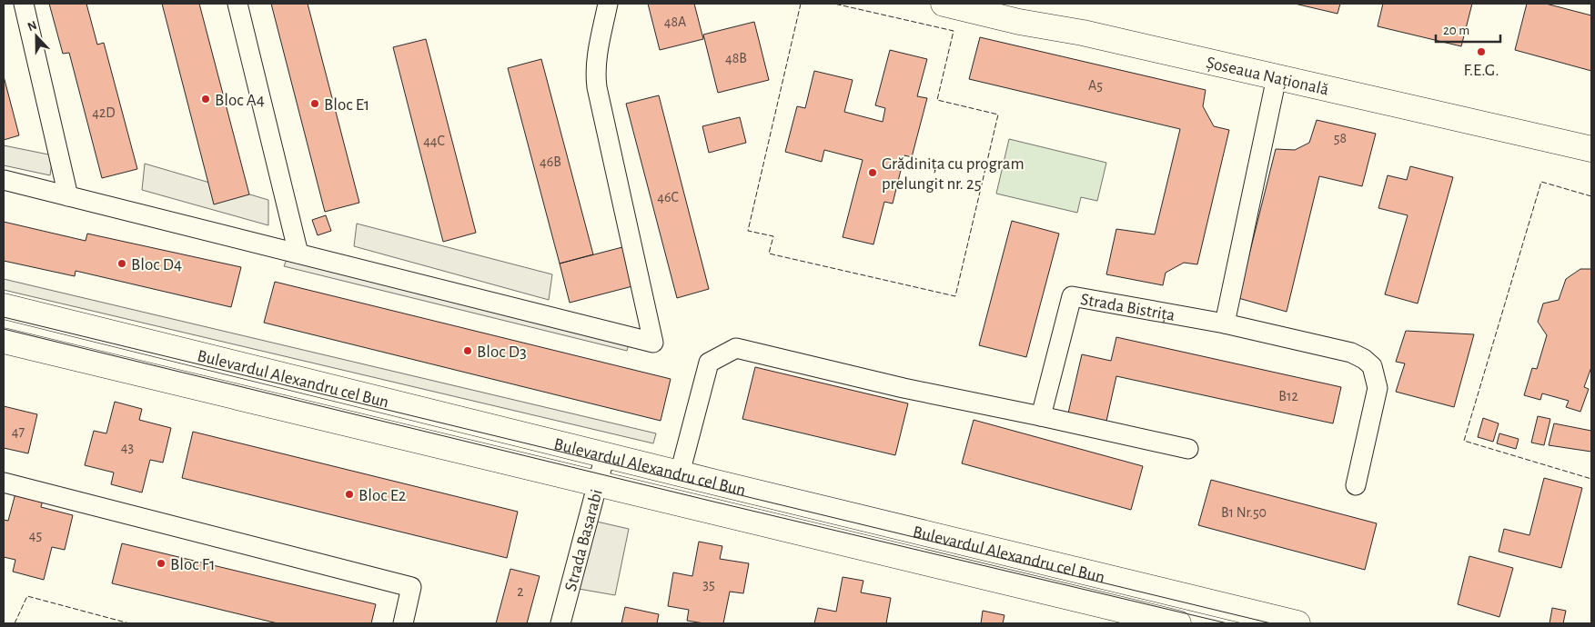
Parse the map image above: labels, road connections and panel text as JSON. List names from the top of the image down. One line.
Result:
{"streets":{"main road":["Șoseaua Națională","Bulevardul Alexandru cel Bun"],"street":["Strada Bistrița","Strada Basarabi"]},"crossings":[["Bulevardul Alexandru cel Bun","Strada Basarabi"]],"places":["F.E.G.","Bloc A4","Bloc E1","Grădinița cu program prelungit nr. 25","Bloc D4","Bloc D3","Bloc E2","Bloc F1"],"house_numbers":["48A","48B","A5","42D","58","44C","46B","46C","B12","47","43","B1 Nr.50","45","35","2"],"scale_bar":"20 m","north":"top"}
